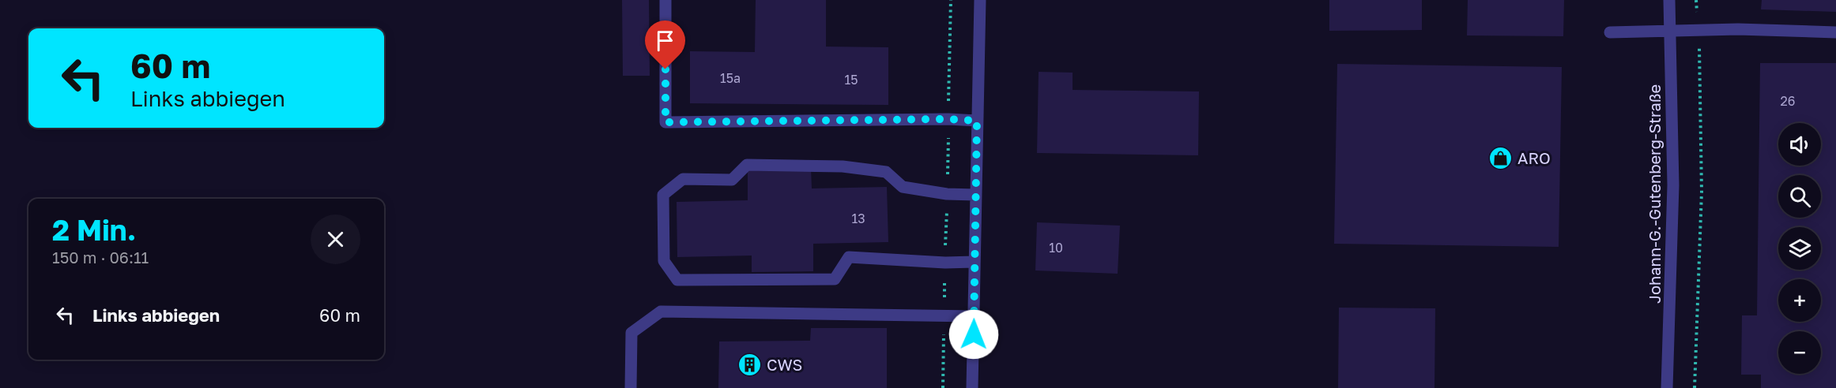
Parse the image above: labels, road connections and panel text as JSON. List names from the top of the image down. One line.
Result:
{"streets":{"street":["Johann-G.-Gutenberg-Straße"]},"places":{"shop":["ARO"],"building":["CWS"]},"house_numbers":["15a","15","26","13","10"],"page":{"turn":["60 m","Links abbiegen"],"map_buttons":["+","−"],"heading":["2 Min.","150 m · 06:11"],"list":[{"name":"Links abbiegen","value":"60 m"}]}}
